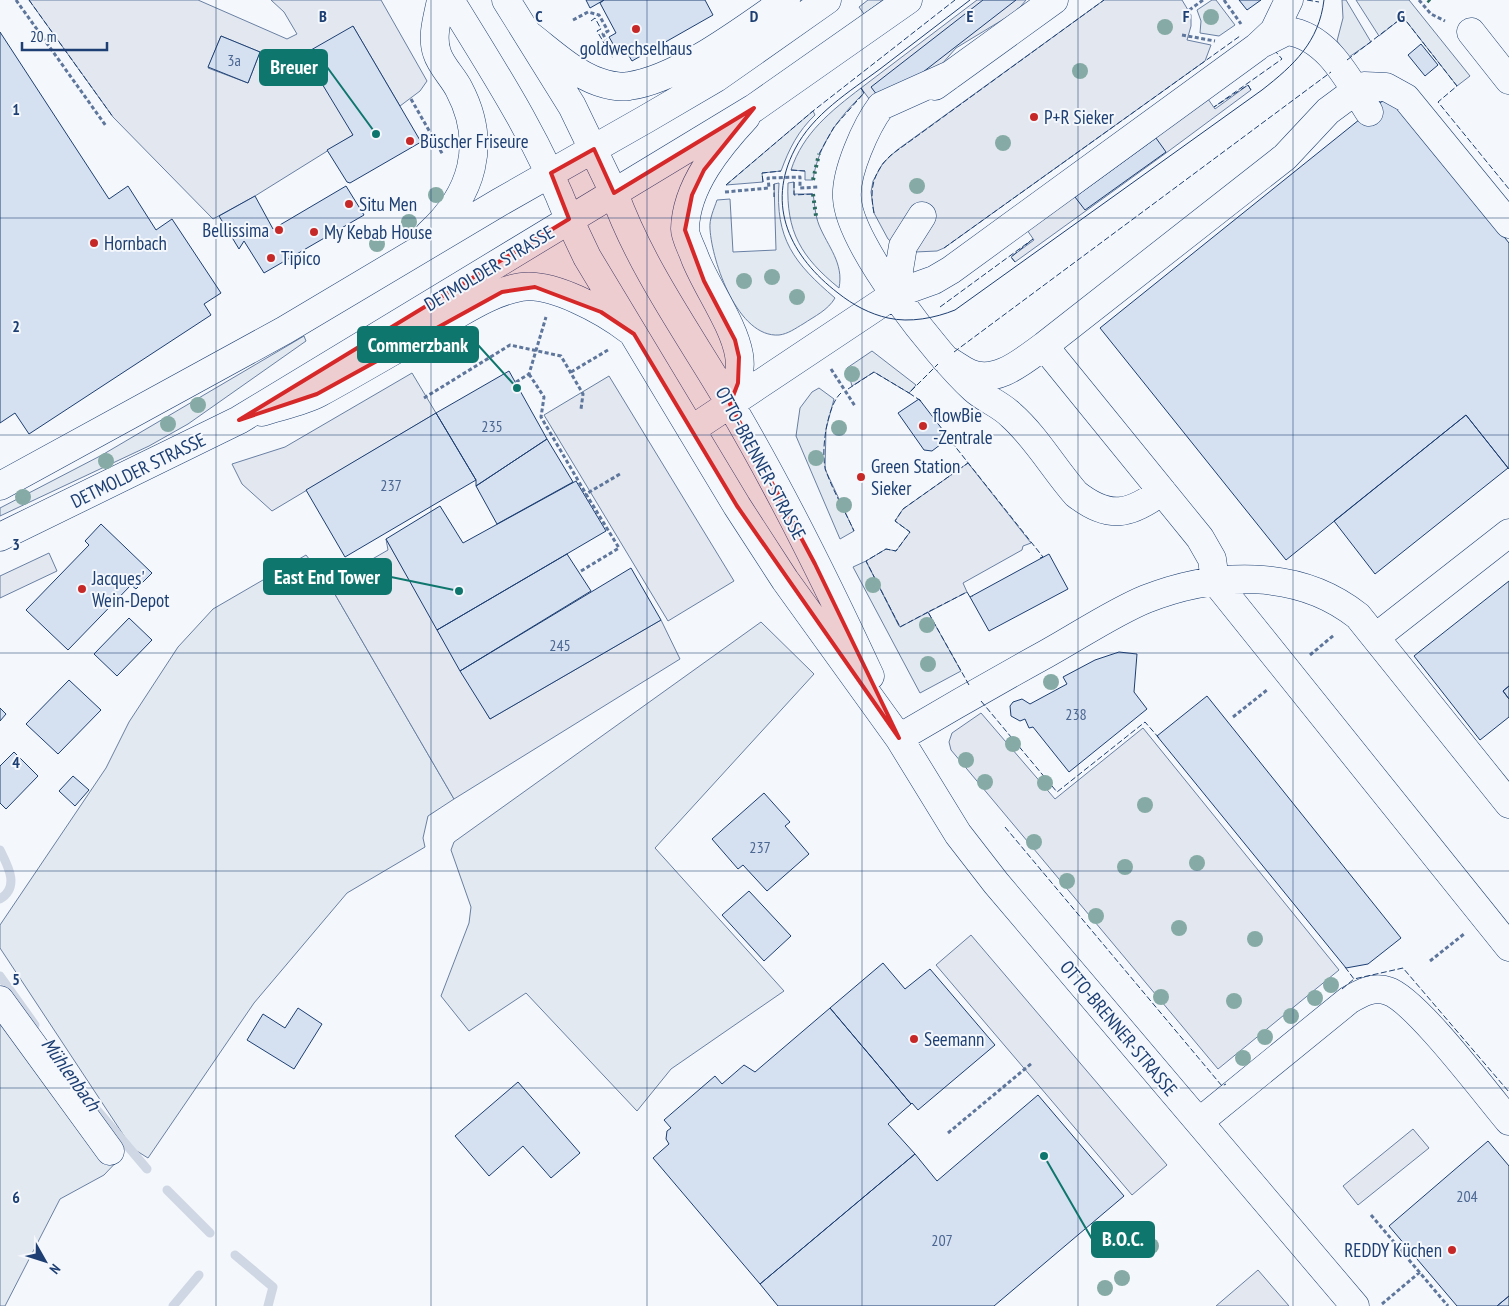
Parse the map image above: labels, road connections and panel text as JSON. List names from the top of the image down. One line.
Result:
{"streets":{"main road":["DETMOLDER STRASSE","OTTO-BRENNER-STRASSE"]},"crossings":[["DETMOLDER STRASSE","OTTO-BRENNER-STRASSE"]],"water":["Mühlenbach"],"places":["goldwechselhaus","P+R Sieker","Breuer","Büscher Friseure","Situ Men","Bellissima","My Kebab House","Hornbach","Tipico","Commerzbank","flowBie -Zentrale","Green Station Sieker","Jacques' Wein-Depot","East End Tower","Seemann","B.O.C.","REDDY Küchen"],"house_numbers":["3a","235","237","245","238","237","204","207"],"scale_bar":"20 m","north":"bottom right","grid":{"columns":["B","C","D","E","F","G"],"rows":["1","2","3","4","5","6"]}}
